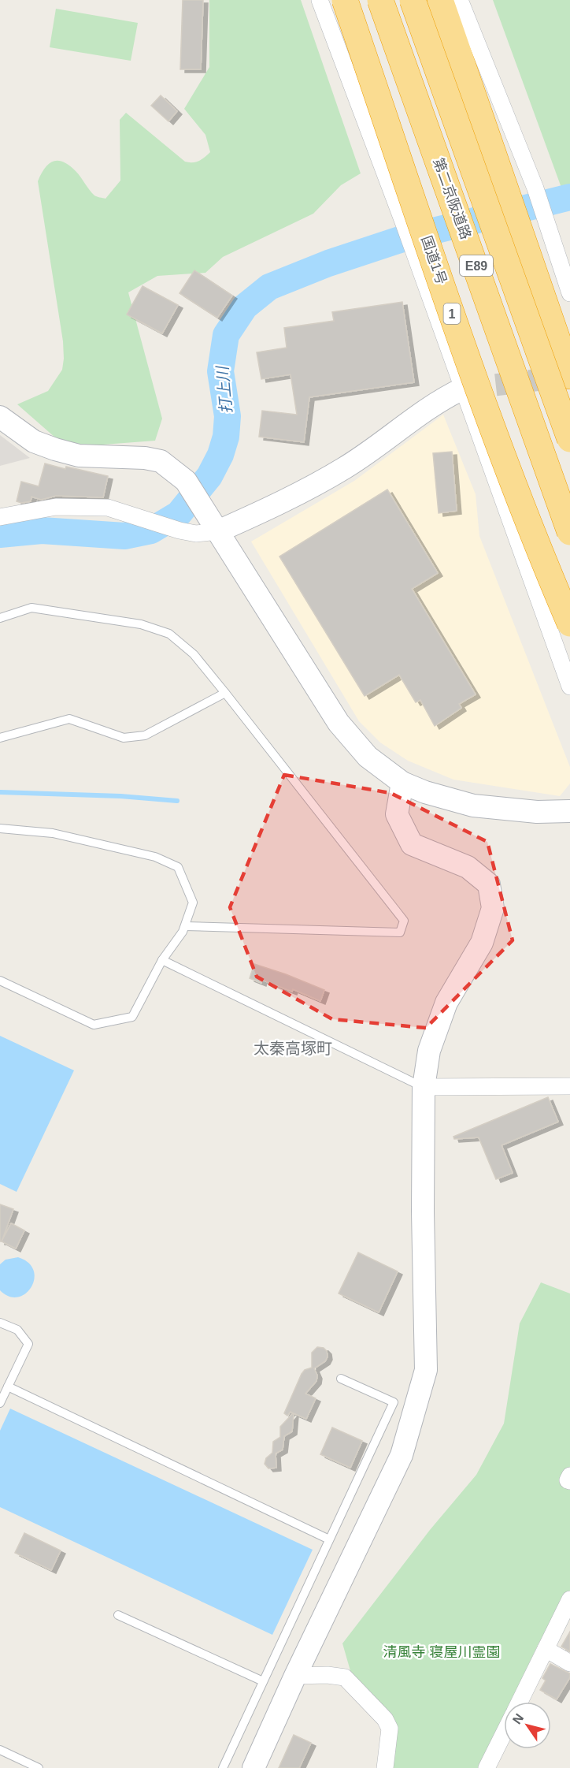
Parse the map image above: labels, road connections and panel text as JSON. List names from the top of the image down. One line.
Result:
{"streets":{"highway":["第二京阪道路","国道1号","E89","1"]},"districts":["太秦高塚町"],"water":["打上川"],"parks":["清風寺 寝屋川霊園"],"north":"top left"}
